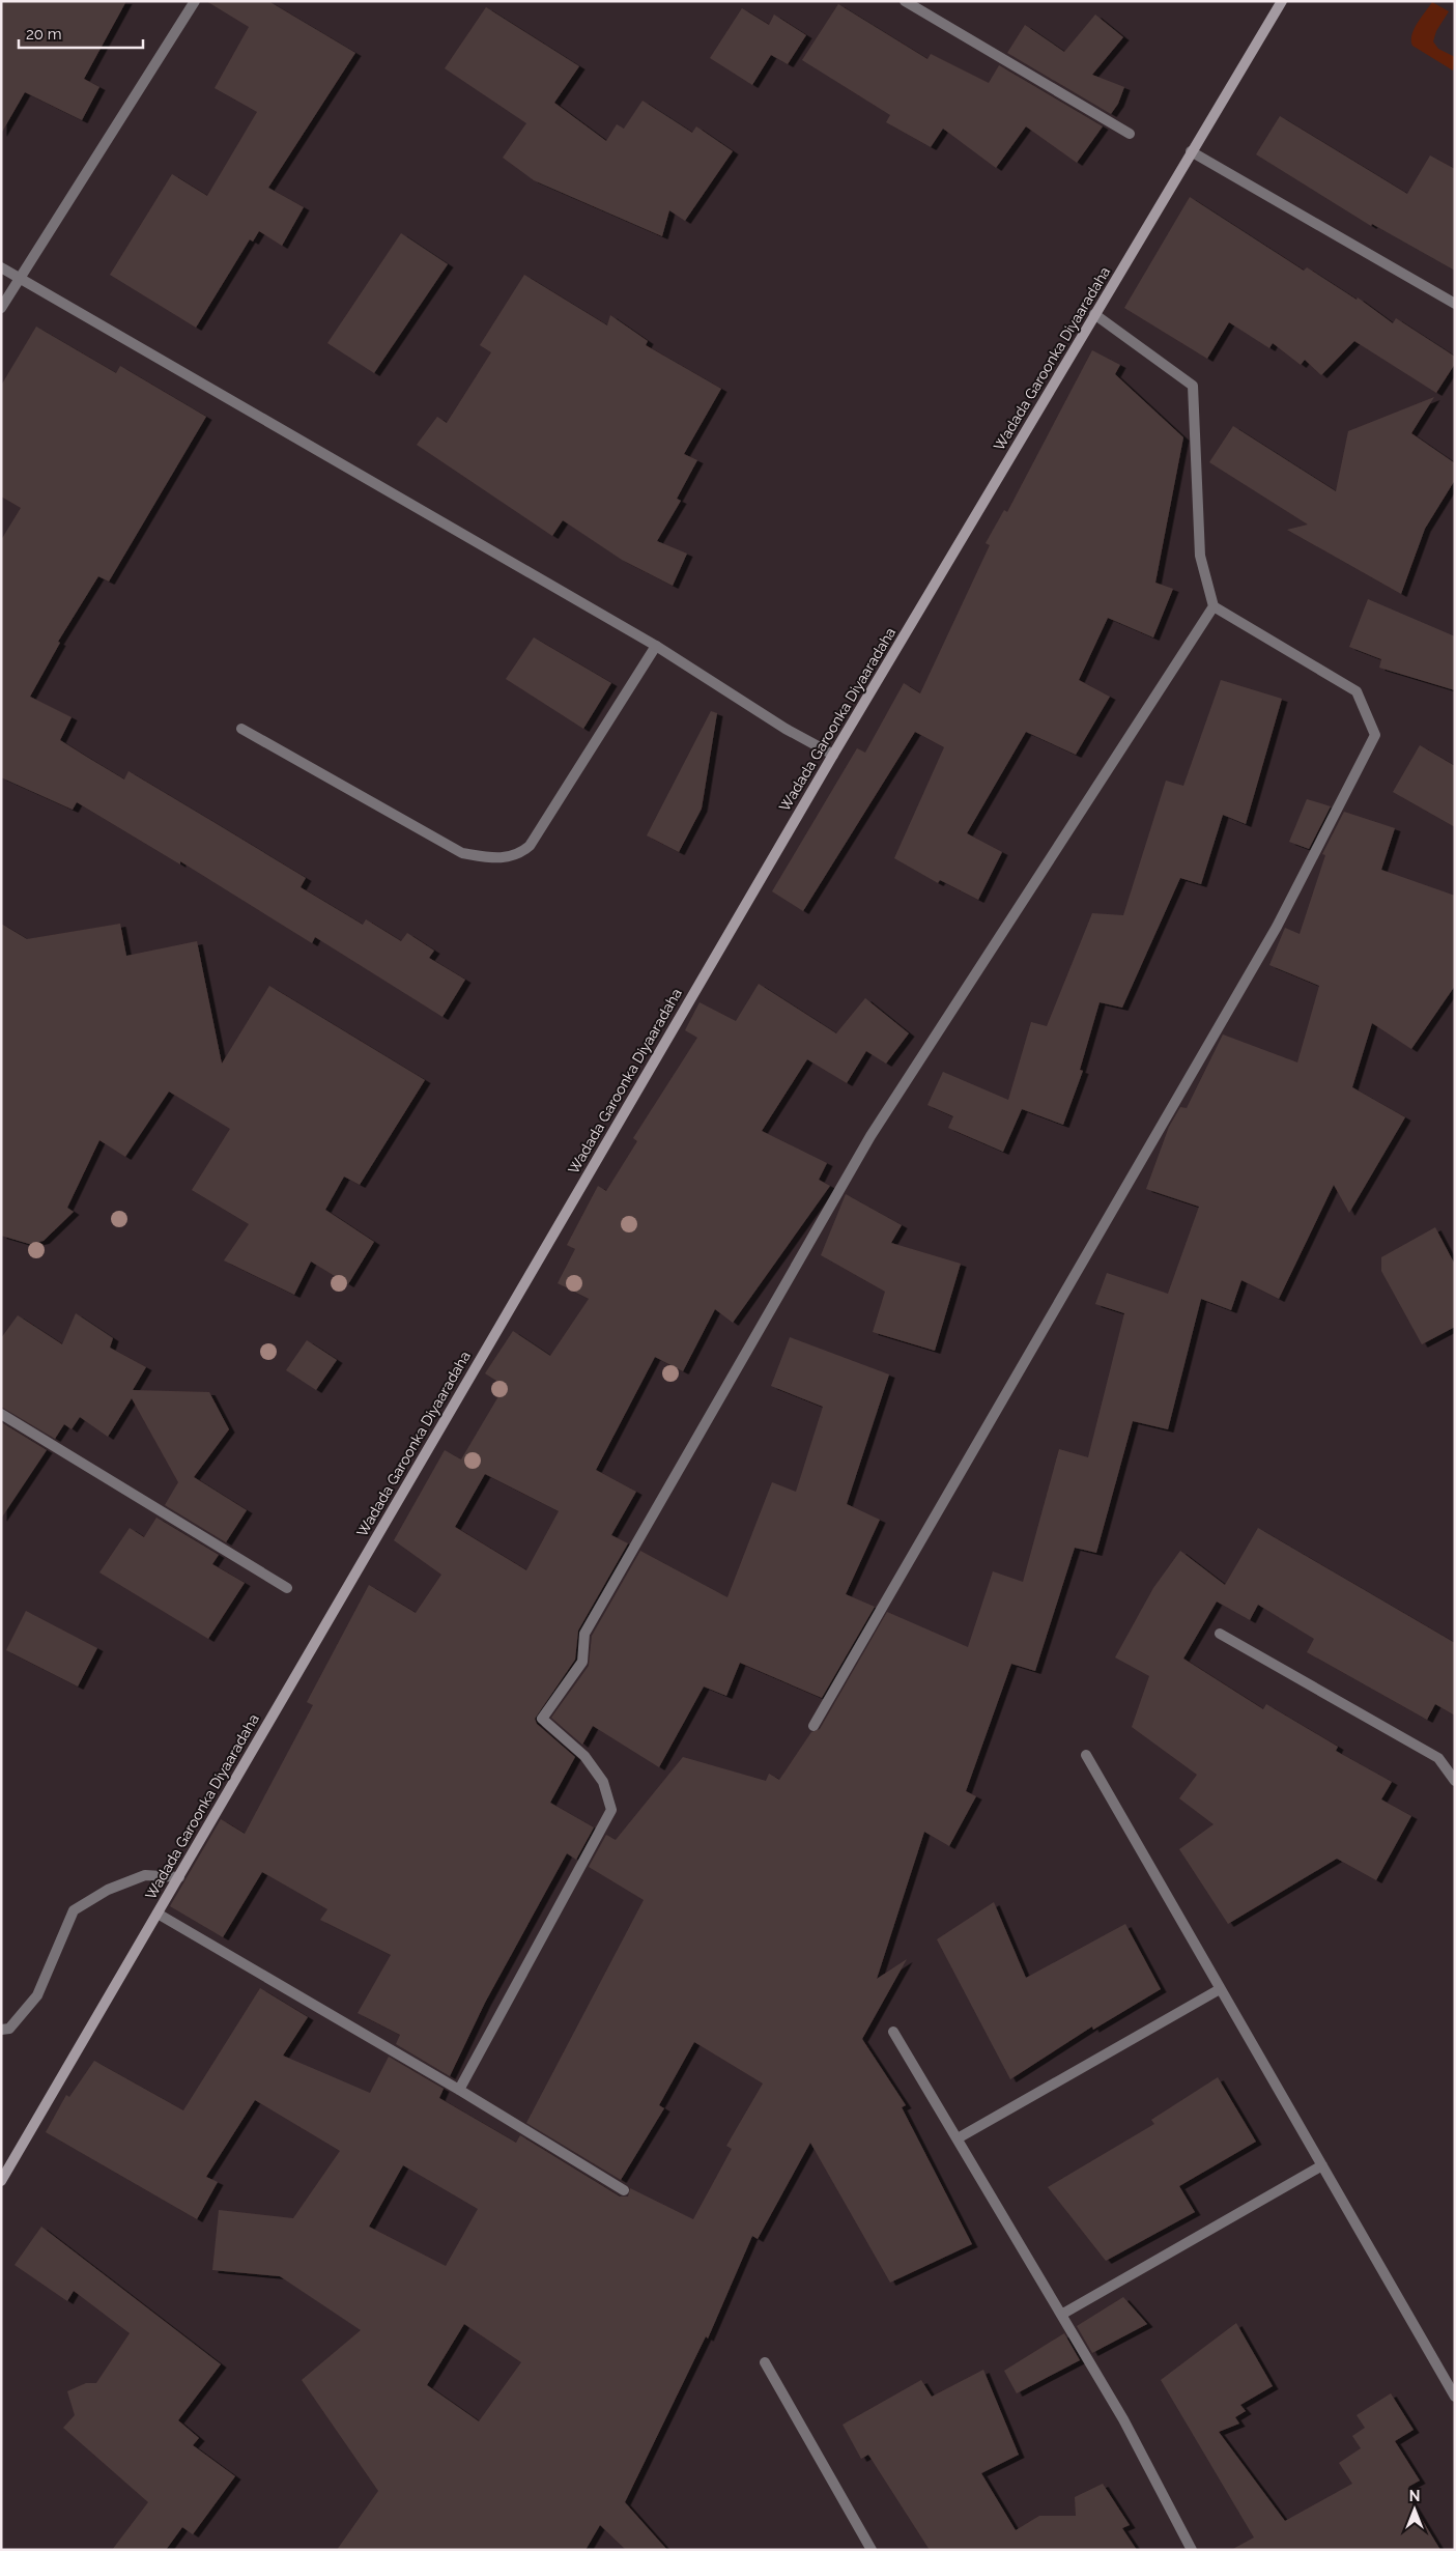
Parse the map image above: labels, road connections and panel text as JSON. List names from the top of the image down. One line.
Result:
{"streets":{"main road":["Wadada Garoonka Diyaaradaha"]},"scale_bar":"20 m","north":"top"}
